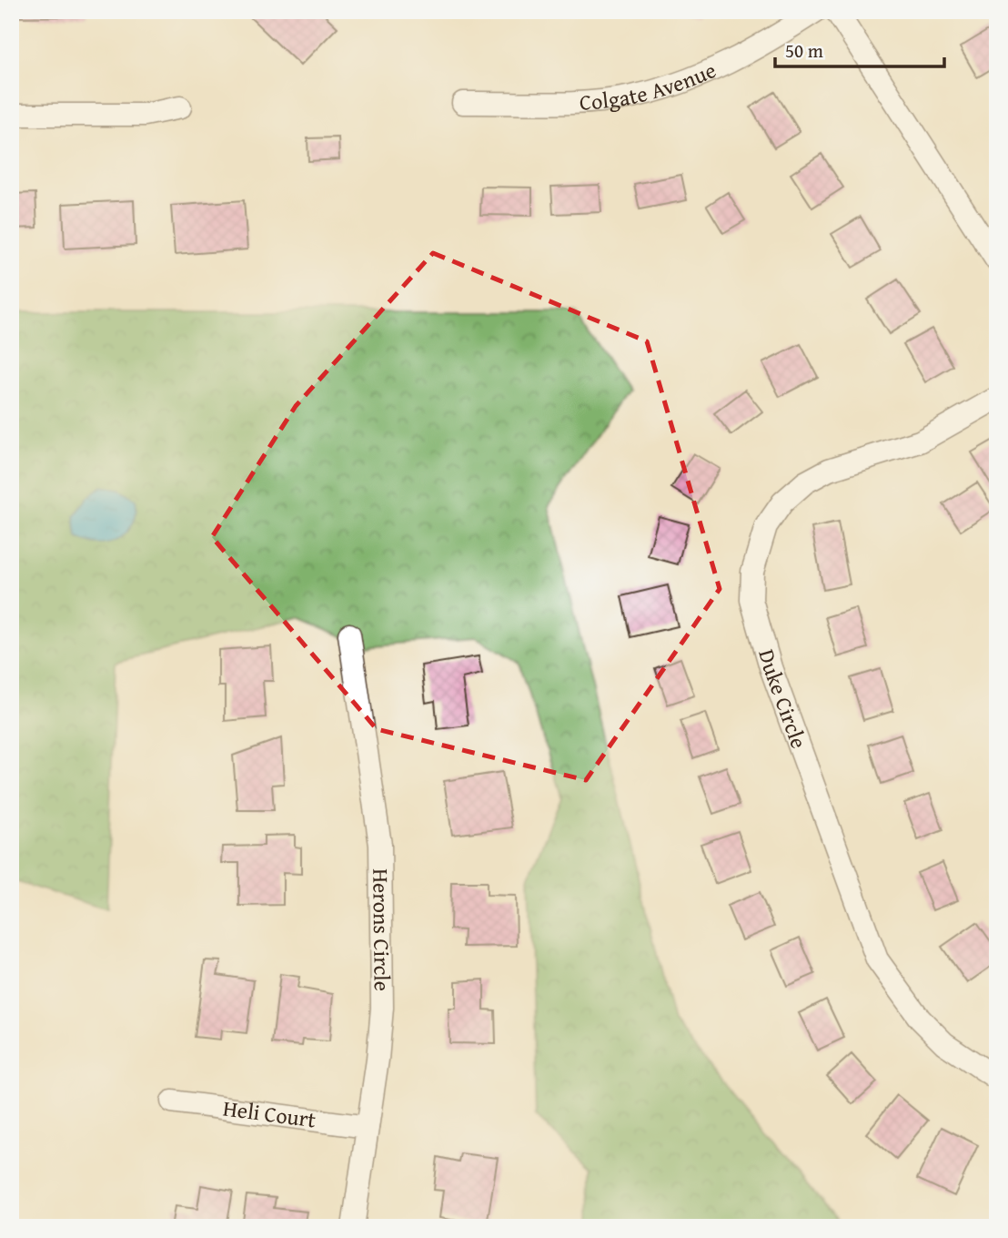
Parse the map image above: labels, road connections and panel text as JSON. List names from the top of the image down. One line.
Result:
{"streets":{"street":["Colgate Avenue","Duke Circle","Herons Circle","Heli Court"]},"crossings":[["Herons Circle","Heli Court"]],"scale_bar":"50 m"}
